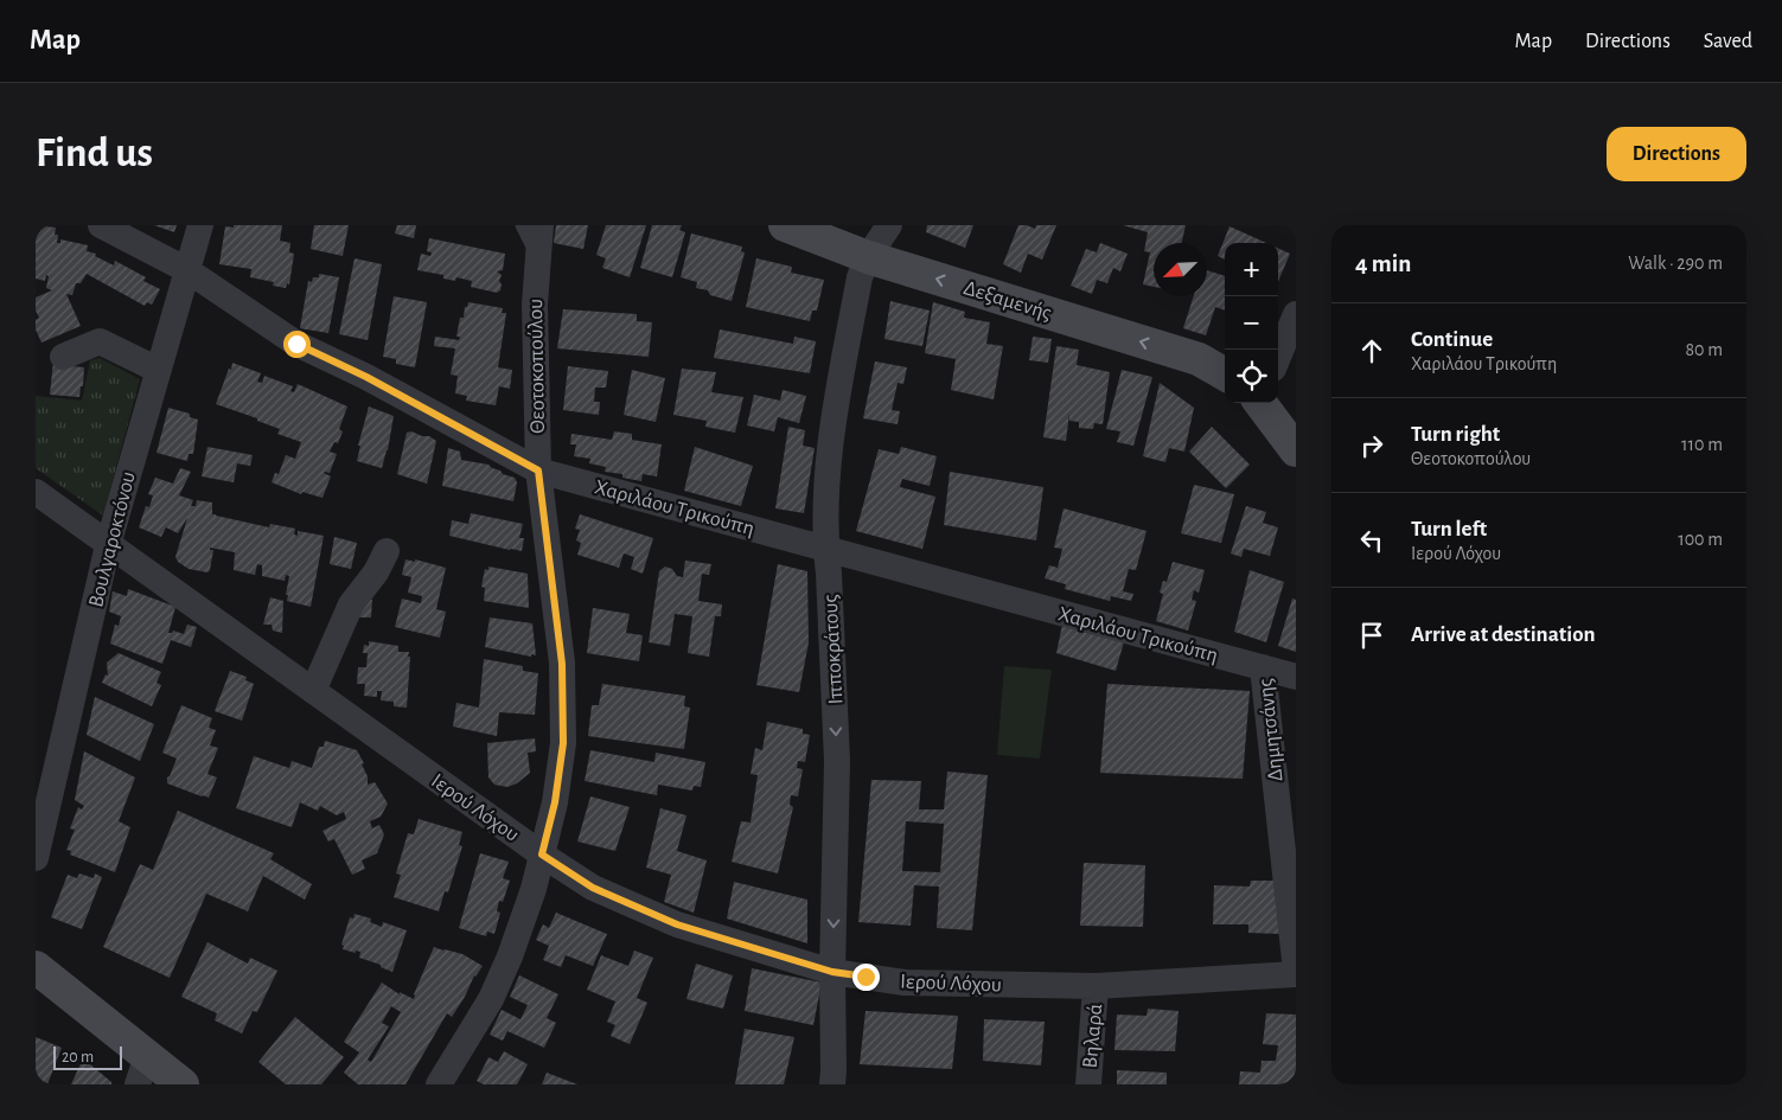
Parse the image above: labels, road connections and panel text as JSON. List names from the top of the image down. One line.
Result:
{"streets":{"main road":["Δεξαμενής"],"street":["Θεοτοκοπούλου","Χαριλάου Τρικούπη","Βουλγαροκτόνου","Ιπποκράτους","Δημητσάνης","Ιερού Λόχου","Βηλαρά"]},"crossings":[["Δεξαμενής","Ιπποκράτους"],["Θεοτοκοπούλου","Χαριλάου Τρικούπη"],["Θεοτοκοπούλου","Ιερού Λόχου"],["Χαριλάου Τρικούπη","Βουλγαροκτόνου"],["Χαριλάου Τρικούπη","Ιπποκράτους"],["Χαριλάου Τρικούπη","Δημητσάνης"],["Βουλγαροκτόνου","Ιερού Λόχου"],["Ιπποκράτους","Ιερού Λόχου"],["Δημητσάνης","Ιερού Λόχου"],["Ιερού Λόχου","Βηλαρά"]],"one_way":["Δεξαμενής","Ιπποκράτους"],"scale_bar":"20 m","north":"bottom left","page":{"header":"Map","nav":["Map","Directions","Saved"],"buttons":"Directions","title":"Find us","heading":["4 min","Walk · 290 m"],"map_buttons":["+","−"],"list":[["Continue","Χαριλάου Τρικούπη","80 m"],["Turn right","Θεοτοκοπούλου","110 m"],["Turn left","Ιερού Λόχου","100 m"],"Arrive at destination"],"scale":"20 m"}}
